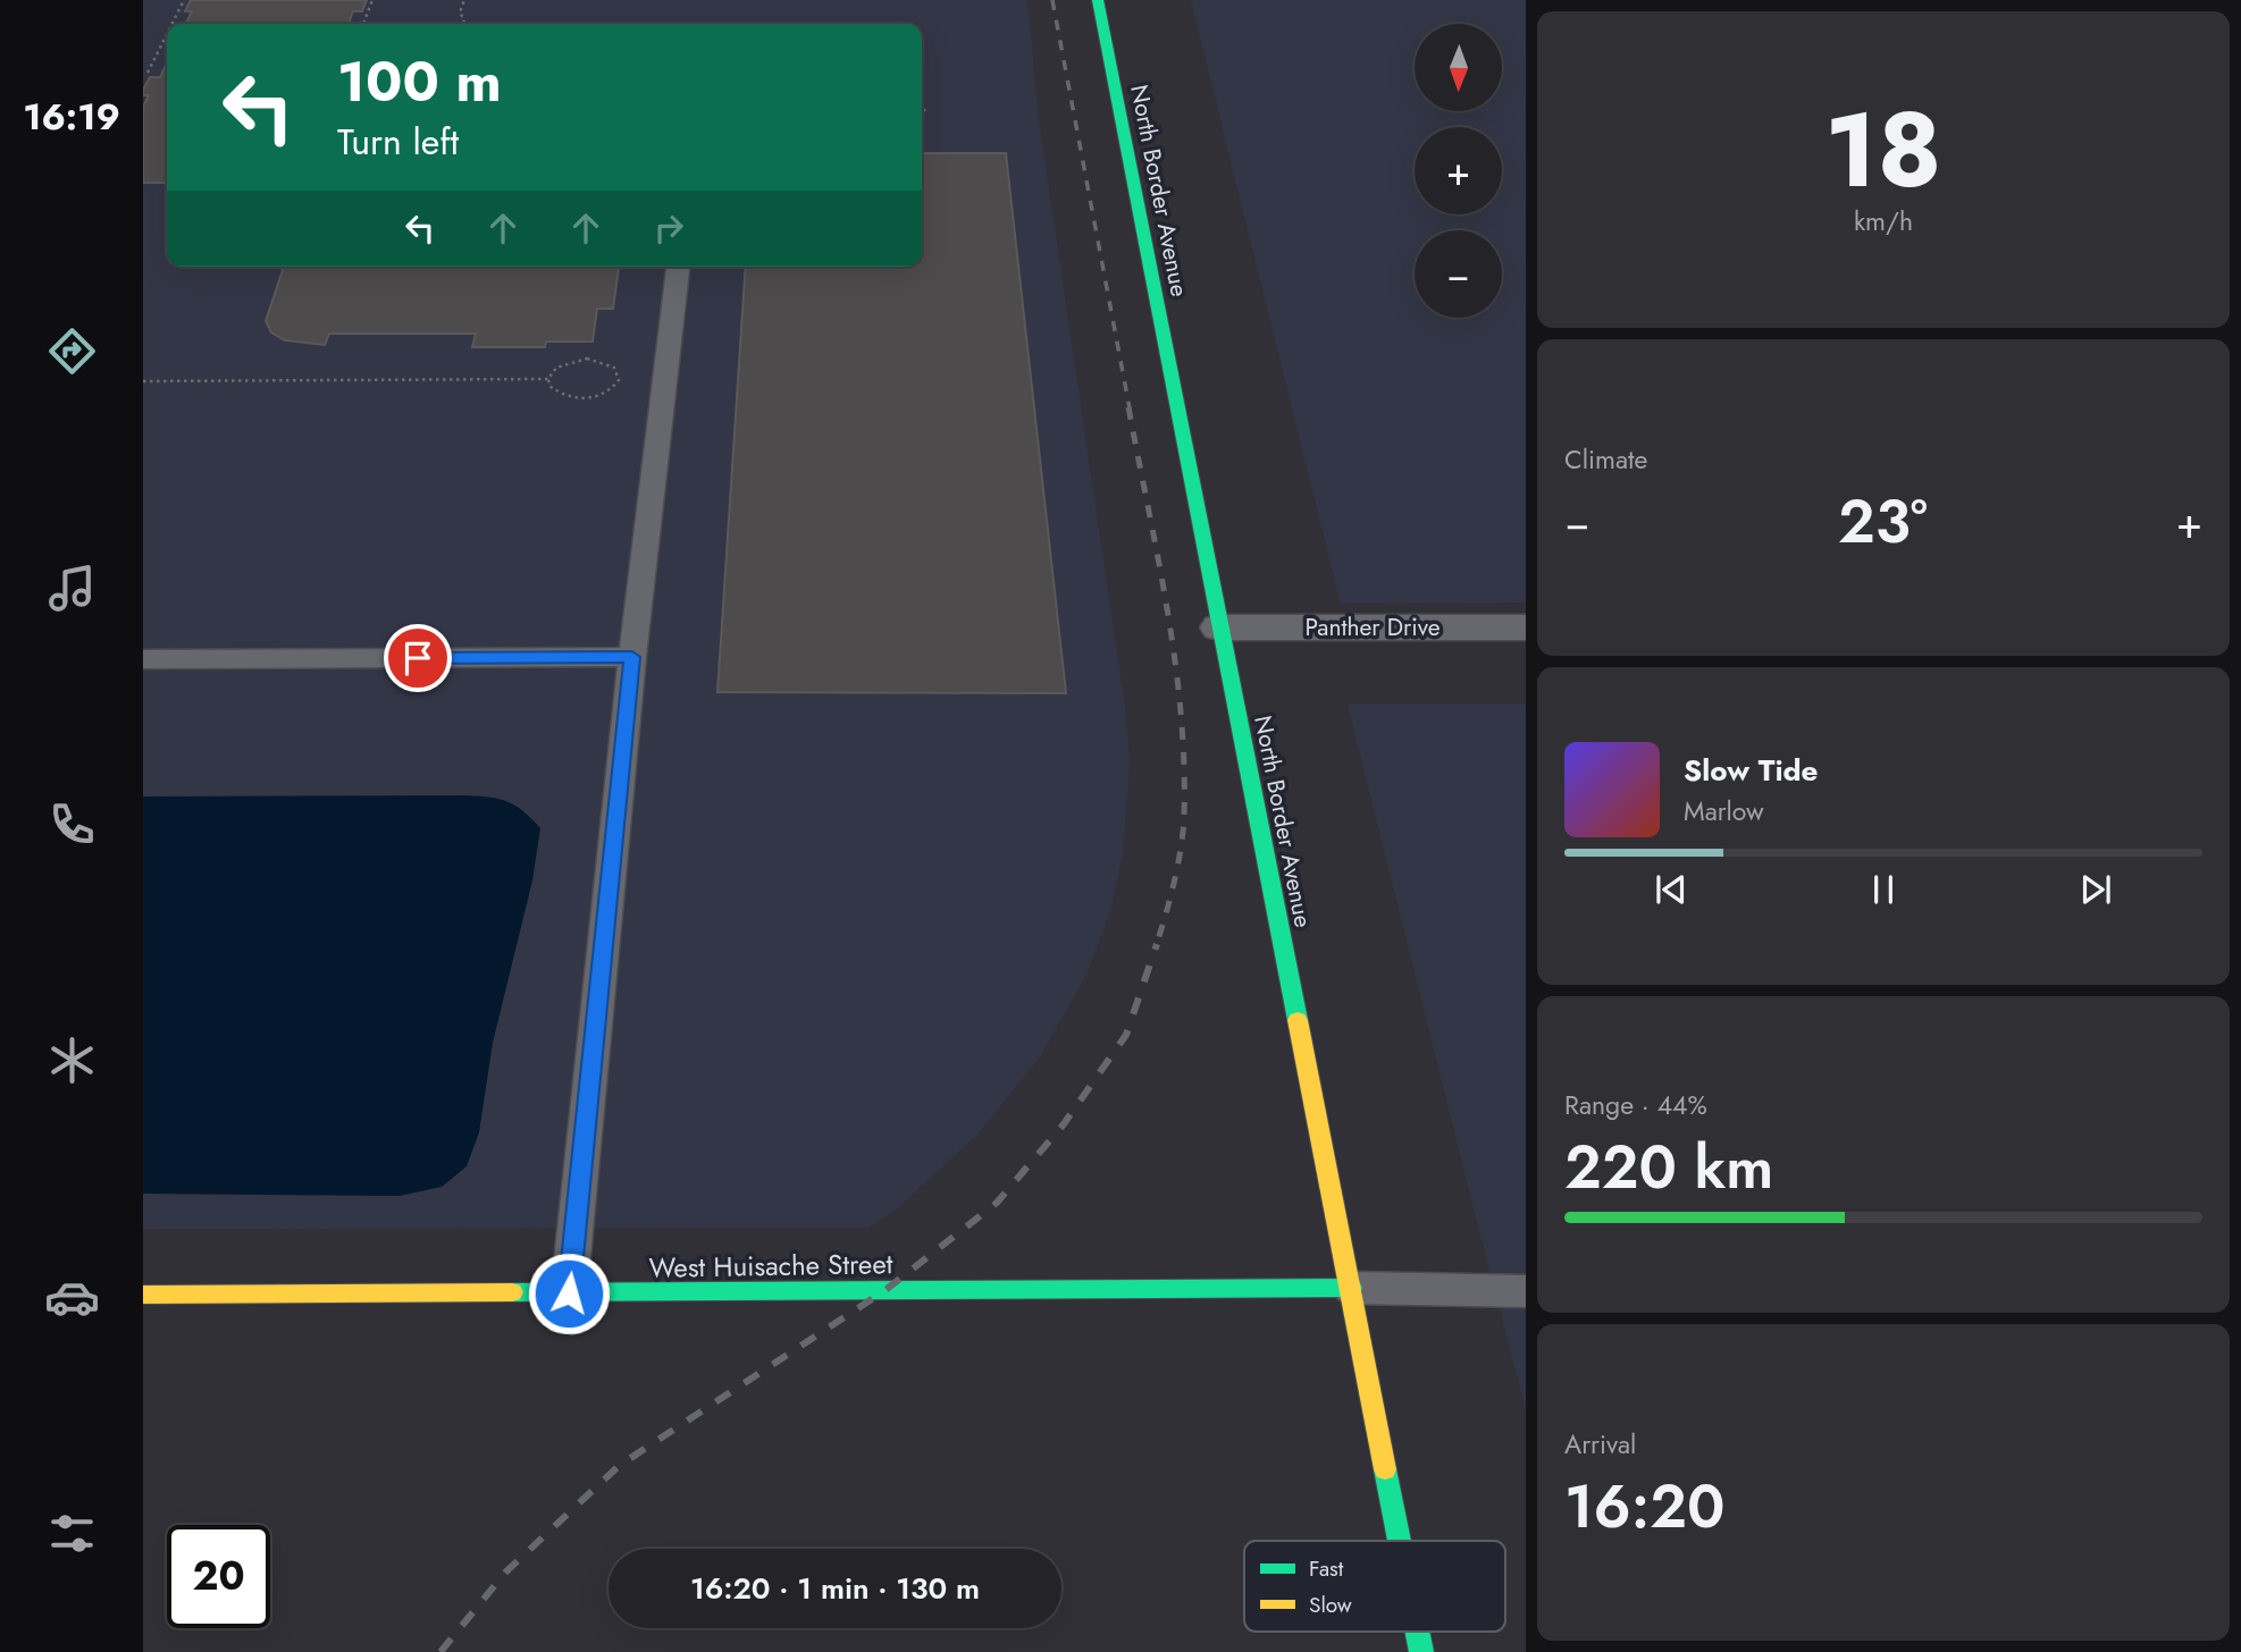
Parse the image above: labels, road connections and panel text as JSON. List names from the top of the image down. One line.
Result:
{"streets":{"street":["North Border Avenue","Panther Drive","West Huisache Street"]},"crossings":[["North Border Avenue","Panther Drive"],["North Border Avenue","West Huisache Street"]],"legend":["Fast","Slow"],"north":"bottom","page":{"tabs":"16:19","tile":[["18","km/h"],"Climate",["Range · 44%","220 km"],["Arrival","16:20"]],"map_buttons":["+","−"],"turn":["100 m","Turn left"],"heat":["−","23°","+"],"song":["Slow Tide","Marlow"],"limit":"20","trip":"16:20 · 1 min · 130 m"}}
